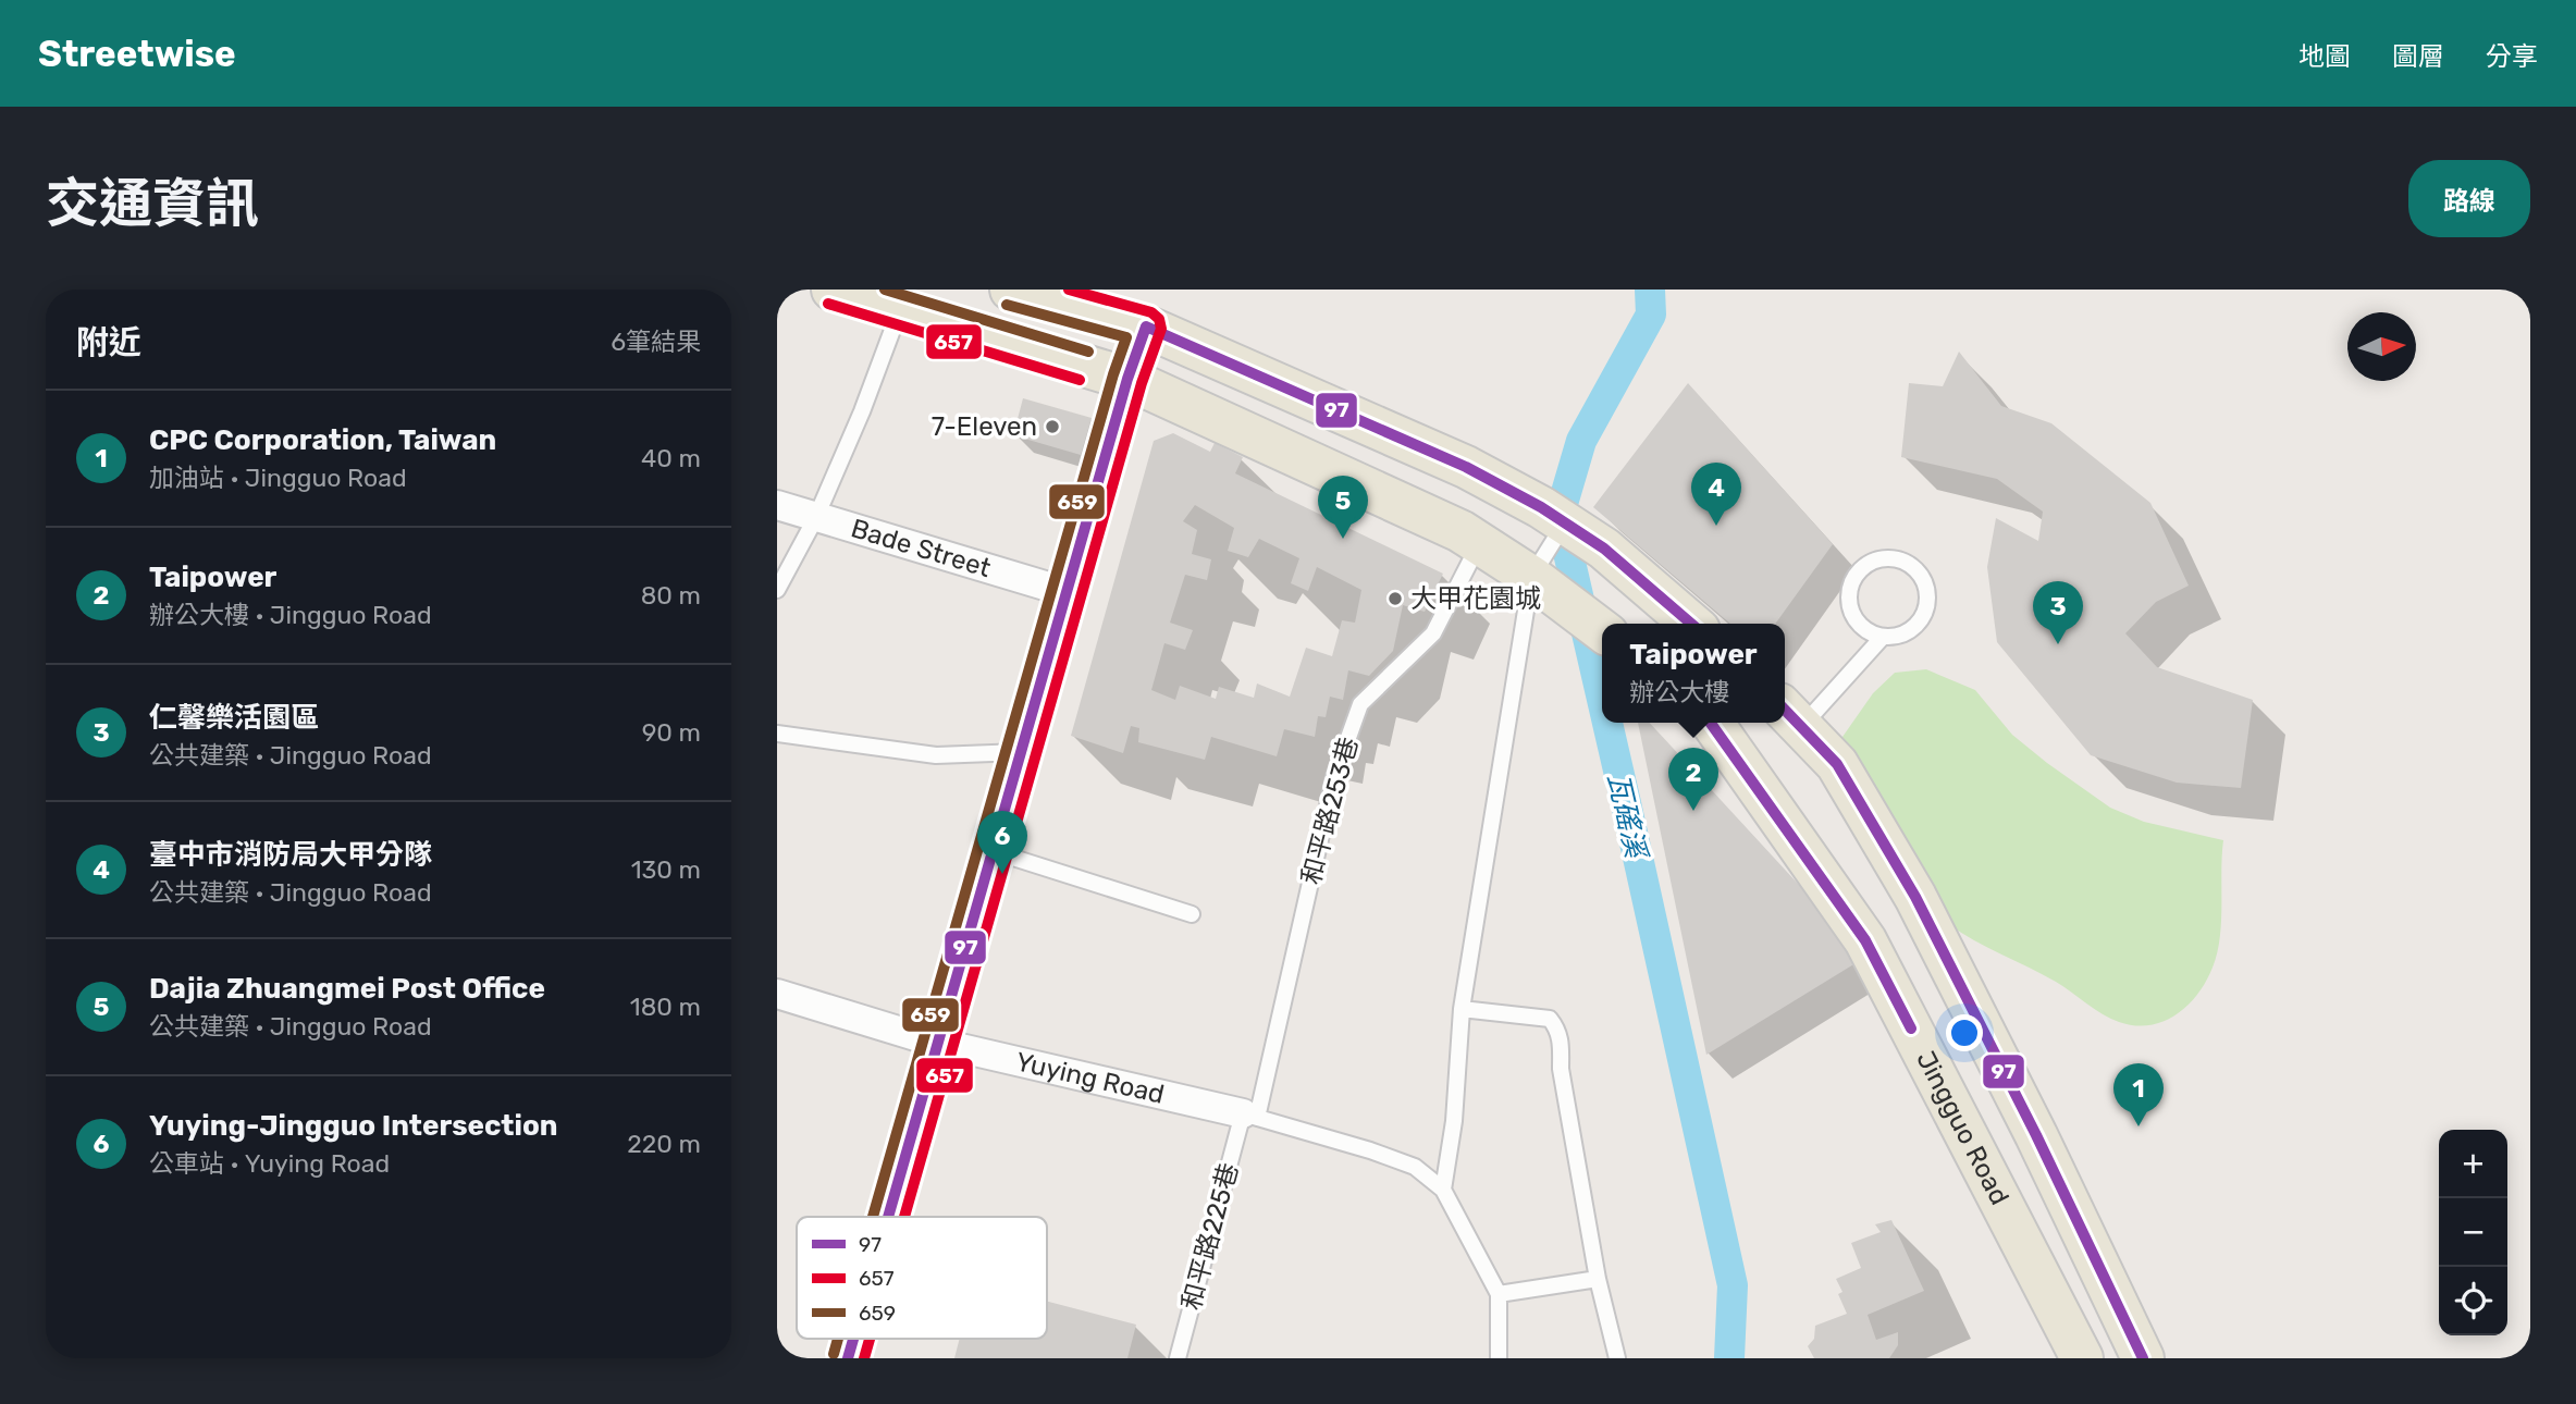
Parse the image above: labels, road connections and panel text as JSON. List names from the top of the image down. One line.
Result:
{"streets":{"main road":["Jingguo Road"],"street":["Bade Street","Yuying Road"],"lane":["和平路253巷","和平路225巷"]},"crossings":[["和平路253巷","Yuying Road"],["和平路253巷","和平路225巷"],["Yuying Road","和平路225巷"]],"water":["瓦磘溪"],"places":["7-Eleven","大甲花園城"],"lines":["transit line 657","transit line 659","transit line 97"],"legend":["97","657","659"],"north":"right","page":{"header":"Streetwise","nav":["地圖","圖層","分享"],"title":"交通資訊","buttons":"路線","heading":["附近","6筆結果"],"list":[{"mark":"1","name":"CPC Corporation, Taiwan","note":"加油站 · Jingguo Road","value":"40 m"},{"mark":"2","name":"Taipower","note":"辦公大樓 · Jingguo Road","value":"80 m"},{"mark":"3","name":"仁馨樂活園區","note":"公共建築 · Jingguo Road","value":"90 m"},{"mark":"4","name":"臺中市消防局大甲分隊","note":"公共建築 · Jingguo Road","value":"130 m"},{"mark":"5","name":"Dajia Zhuangmei Post Office","note":"公共建築 · Jingguo Road","value":"180 m"},{"mark":"6","name":"Yuying-Jingguo Intersection","note":"公車站 · Yuying Road","value":"220 m"}],"pins":["4","5","3","2","6","1"],"popup":["Taipower","辦公大樓"],"map_buttons":["+","−"]}}
